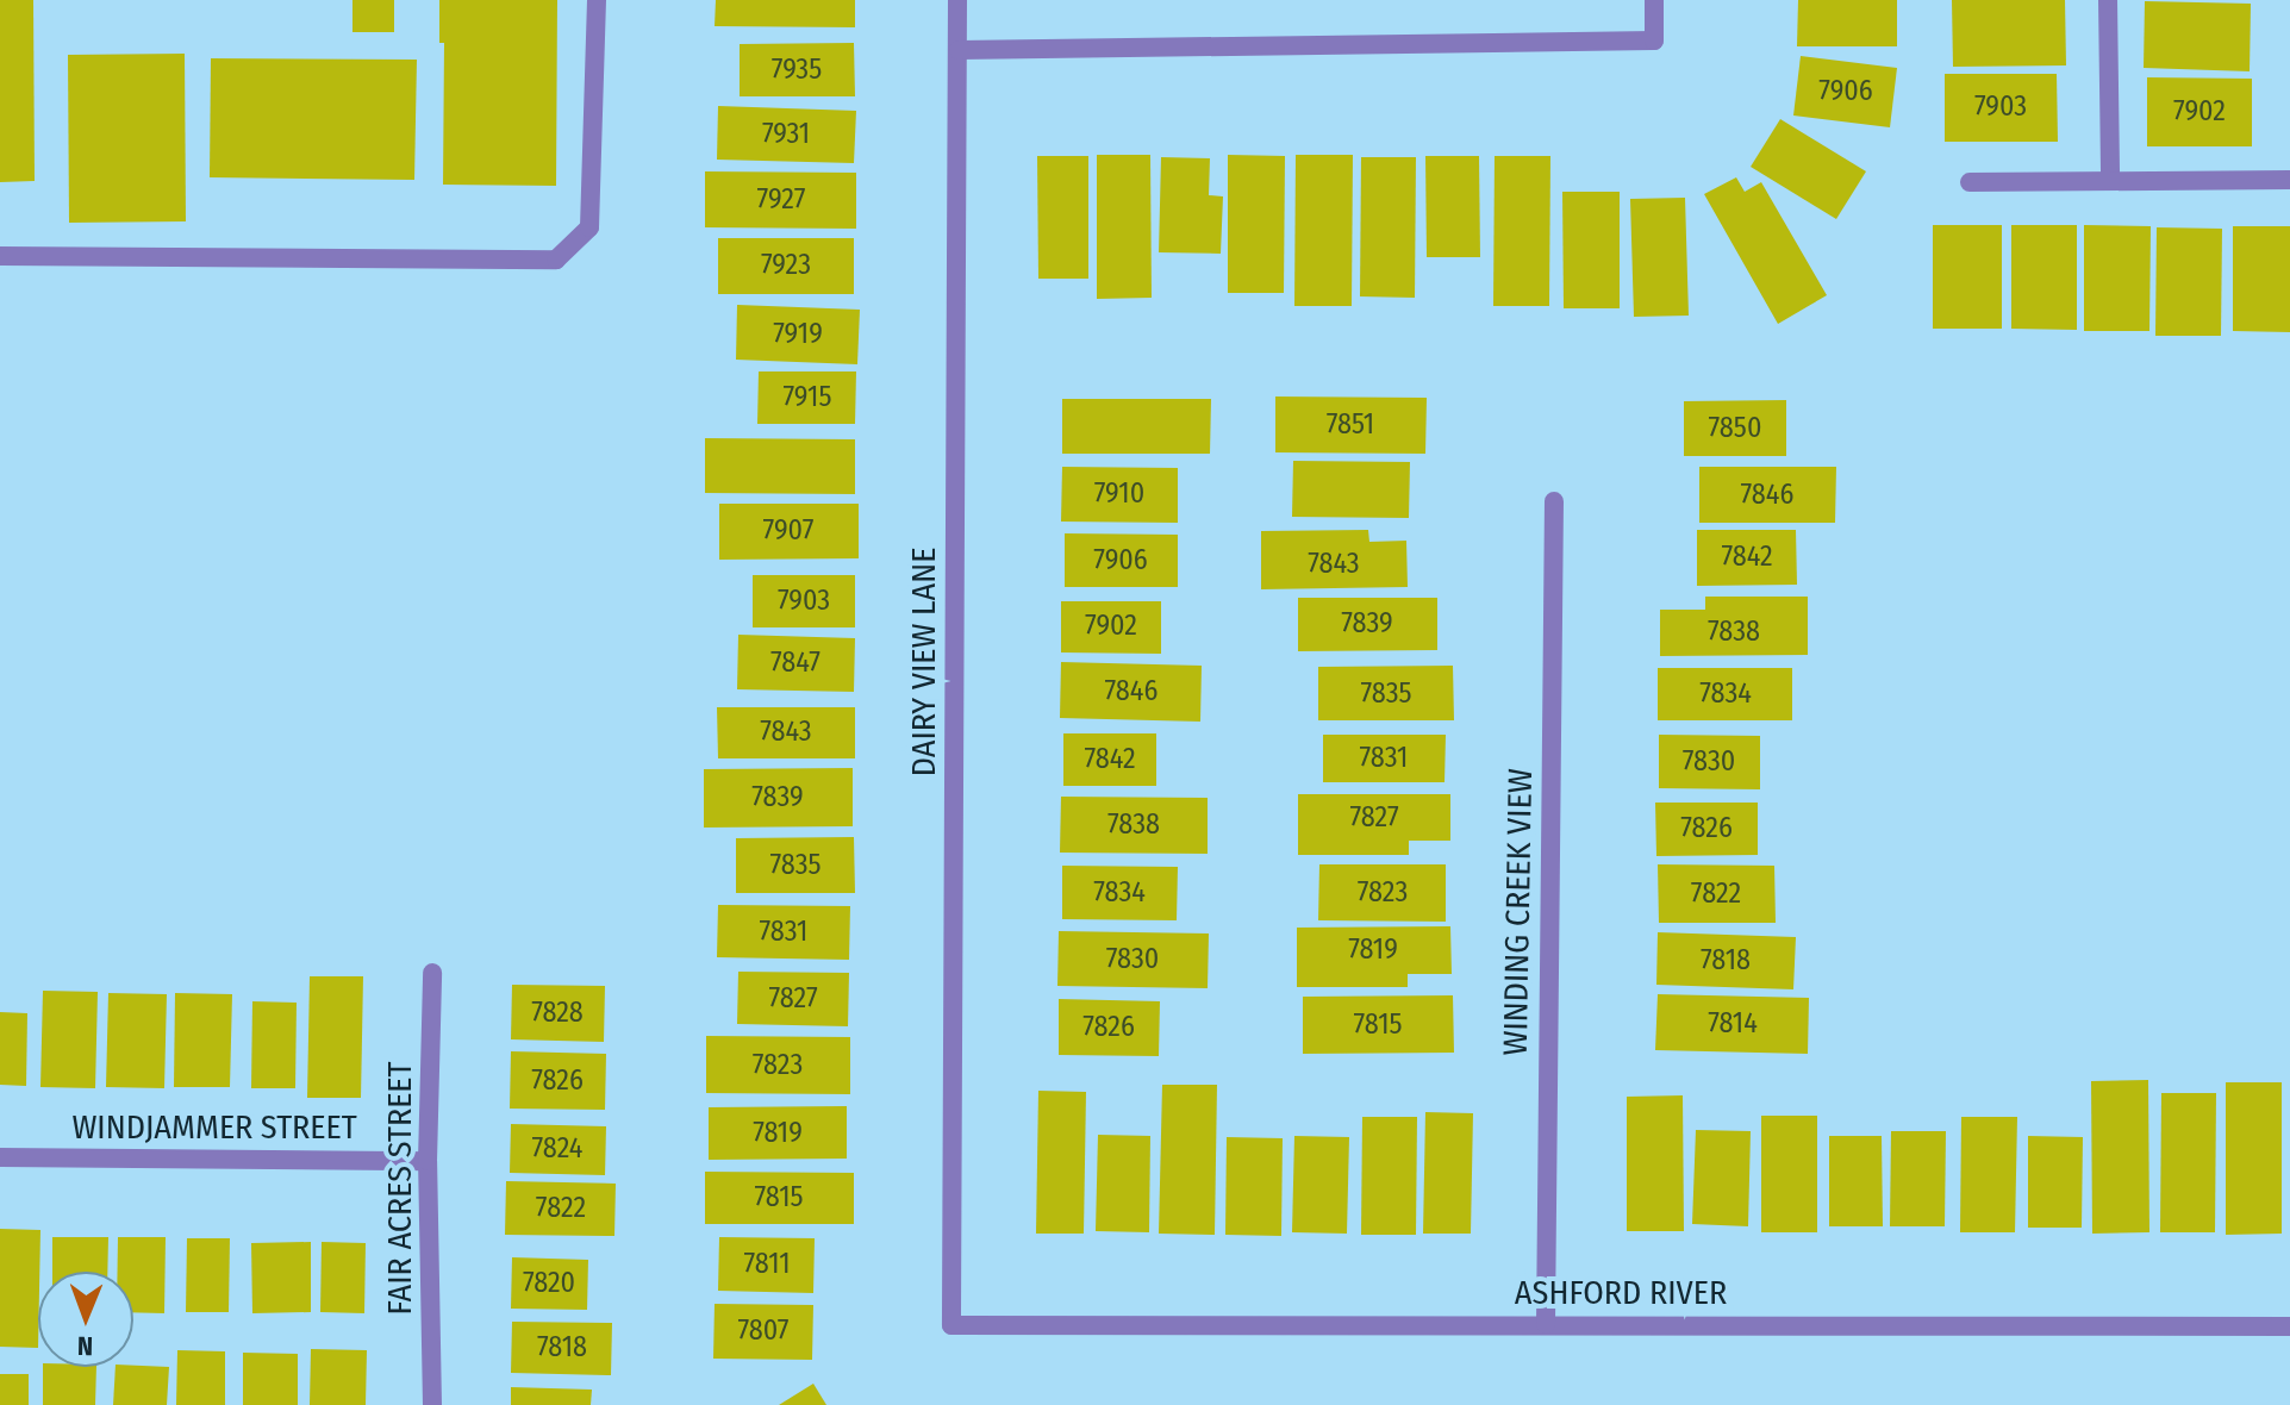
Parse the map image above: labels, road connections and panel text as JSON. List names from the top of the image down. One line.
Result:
{"streets":{"street":["DAIRY VIEW LANE","WINDING CREEK VIEW","WINDJAMMER STREET","FAIR ACRES STREET","ASHFORD RIVER"]},"crossings":[["DAIRY VIEW LANE","ASHFORD RIVER"],["WINDING CREEK VIEW","ASHFORD RIVER"],["WINDJAMMER STREET","FAIR ACRES STREET"]],"house_numbers":["7935","7906","7903","7902","7931","7927","7923","7919","7915","7851","7850","7910","7846","7907","7842","7906","7843","7903","7839","7902","7838","7847","7846","7835","7834","7843","7831","7842","7830","7839","7827","7838","7826","7835","7834","7823","7822","7831","7819","7830","7818","7827","7828","7814","7815","7826","7823","7826","7819","7824","7815","7822","7811","7820","7807","7818"],"north":"bottom"}
